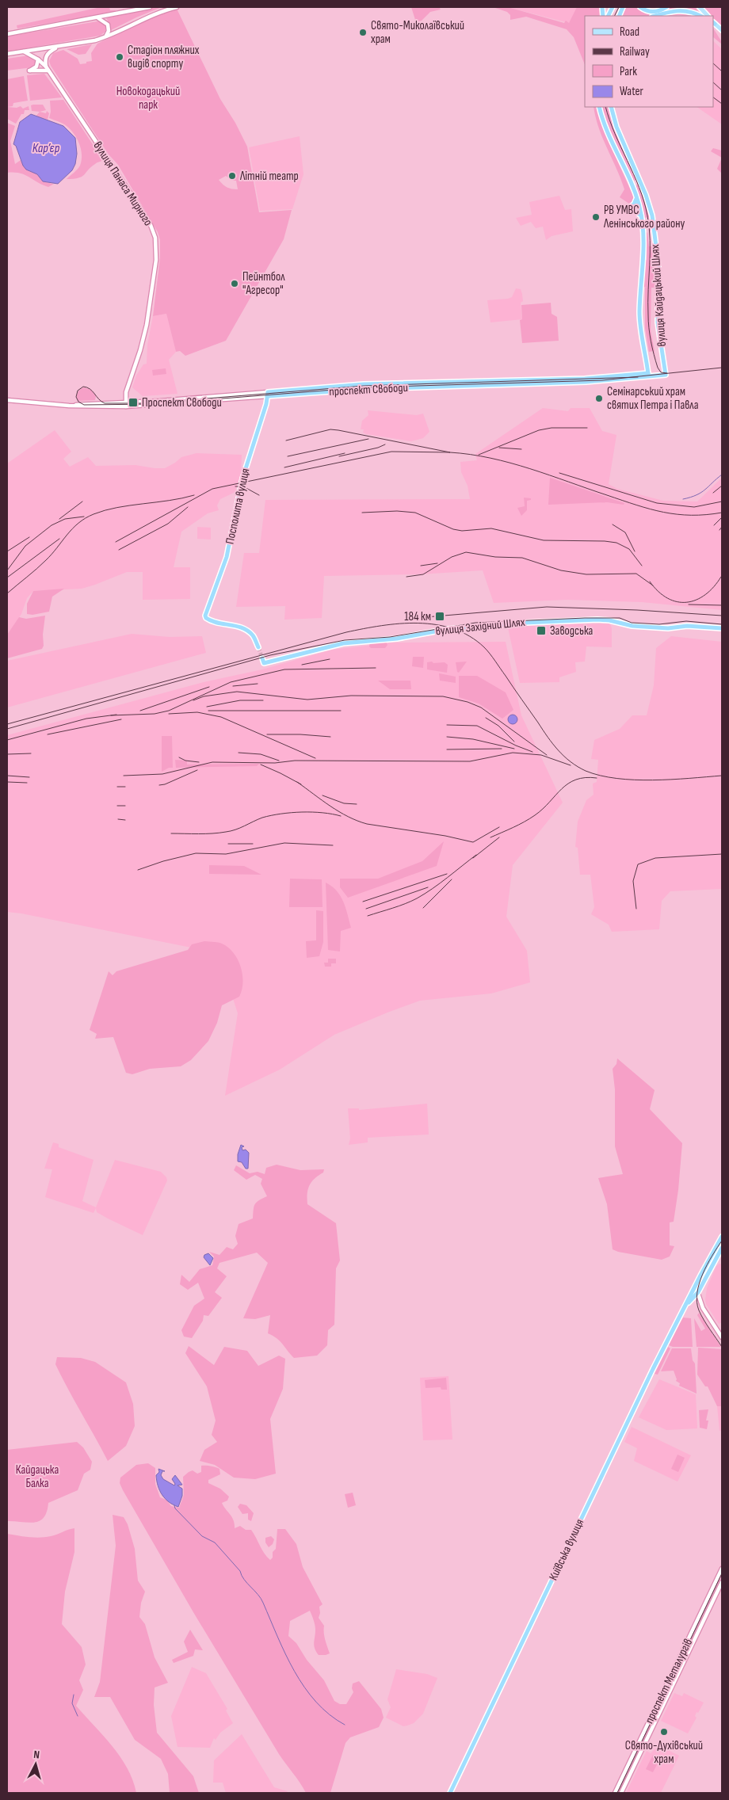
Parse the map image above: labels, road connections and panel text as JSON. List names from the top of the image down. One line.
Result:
{"streets":{"highway":["вулиця Кайдацький Шлях","проспект Свободи","Посполита вулиця","вулиця Західний Шлях","Київська вулиця"],"main road":["вулиця Панаса Мирного","проспект Металургів"]},"crossings":[["вулиця Панаса Мирного","проспект Свободи"],["вулиця Кайдацький Шлях","проспект Свободи"],["проспект Свободи","Посполита вулиця"]],"water":["Кар’єр"],"parks":["Новокодацький парк","Кайдацька Балка"],"places":{"other":["Свято-Миколаївський храм","Стадіон пляжних видів спорту","Лiтнiй театр","РВ УМВС Ленінського району","Пейнтбол \"Агресор\"","Семінарський храм святих Петра і Павла","Свято-Духівський храм"],"transit":["Проспект Свободи","184 км","Заводська"]},"legend":["Road","Railway","Park","Water"],"north":"top"}
